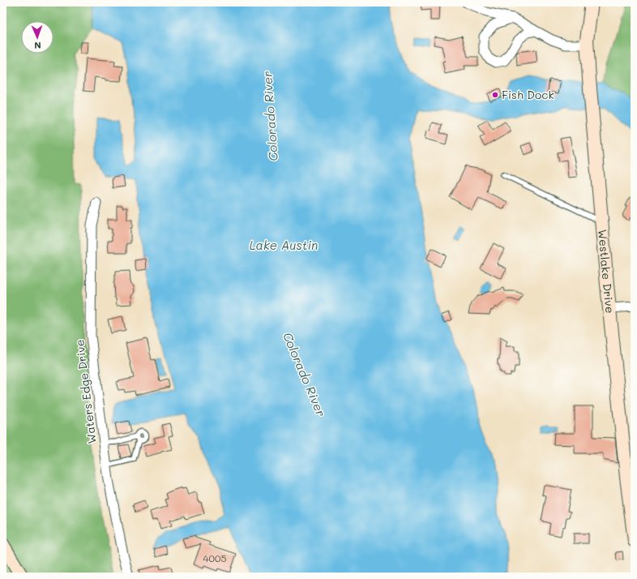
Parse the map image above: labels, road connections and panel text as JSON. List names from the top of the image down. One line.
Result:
{"streets":{"street":["Westlake Drive","Waters Edge Drive"]},"water":["Colorado River","Lake Austin"],"places":["Fish Dock"],"house_numbers":["4005"],"north":"bottom"}
